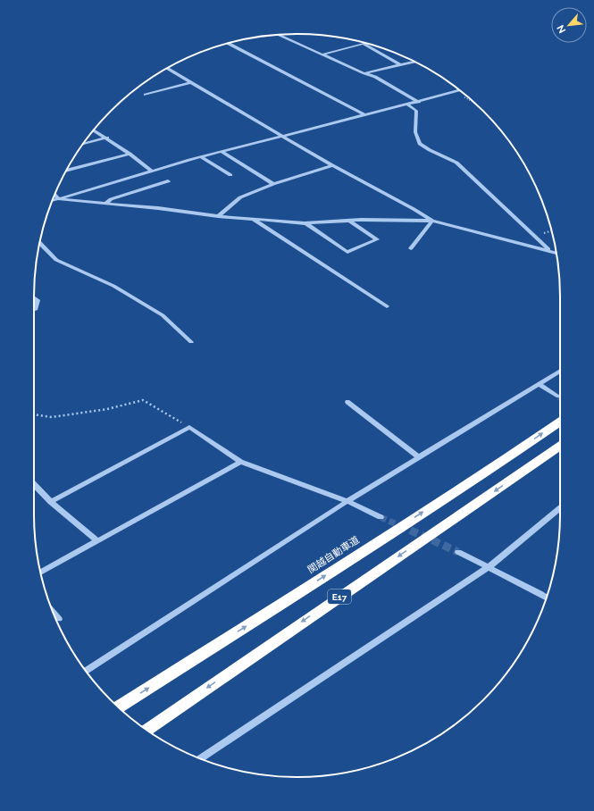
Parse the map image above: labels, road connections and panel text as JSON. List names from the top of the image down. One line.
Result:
{"streets":{"highway":["関越自動車道","E17"]},"north":"bottom left"}
